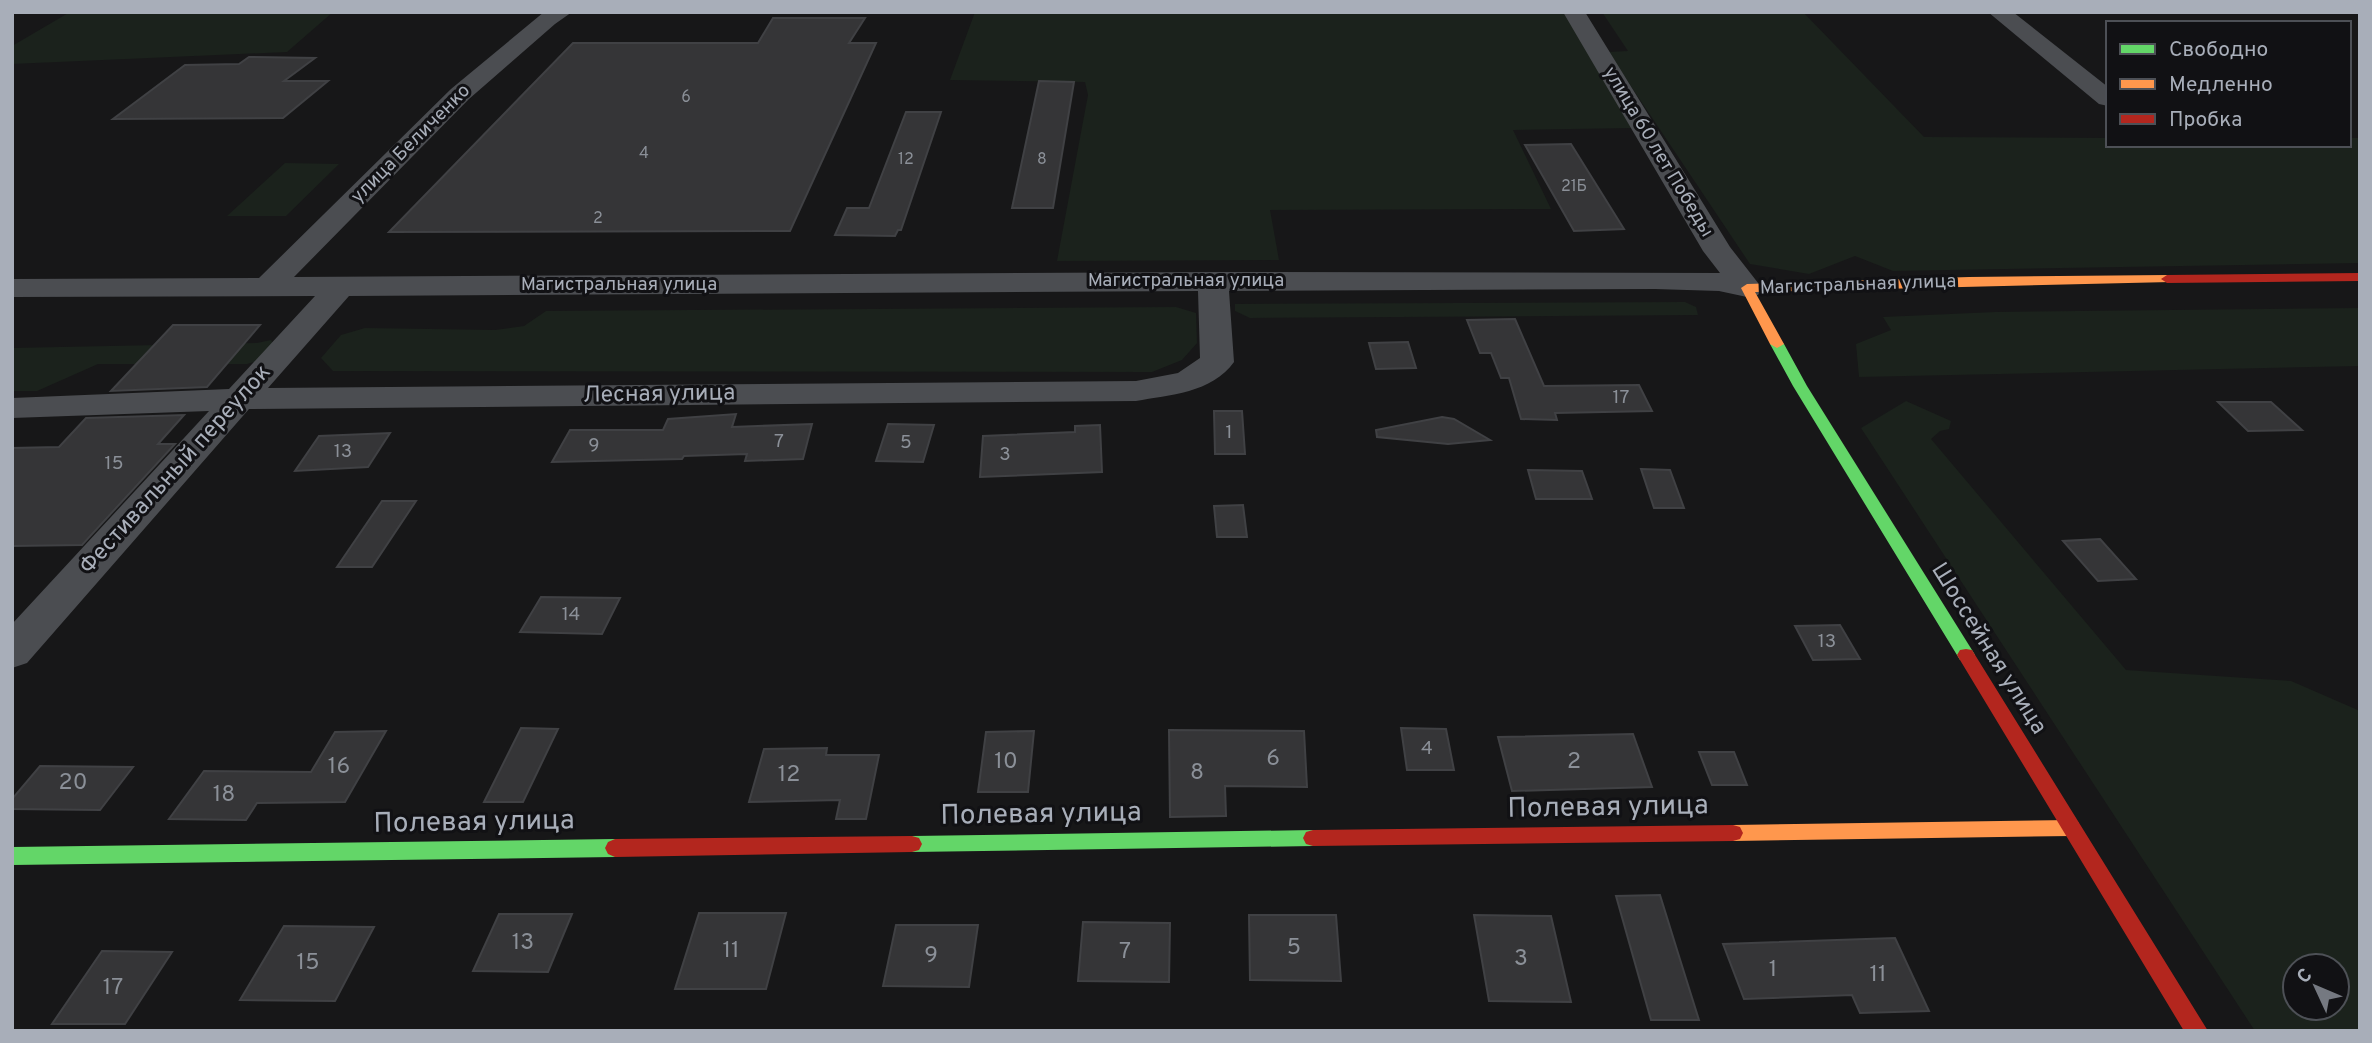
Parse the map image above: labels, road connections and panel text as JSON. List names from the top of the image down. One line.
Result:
{"streets":{"street":["улица Беличенко","улица 60 лет Победы","Магистральная улица","Лесная улица","Фестивальный переулок","Шоссейная улица","Полевая улица"]},"crossings":[["улица Беличенко","Магистральная улица"],["улица 60 лет Победы","Магистральная улица"],["улица 60 лет Победы","Шоссейная улица"],["Магистральная улица","Лесная улица"],["Магистральная улица","Фестивальный переулок"],["Магистральная улица","Шоссейная улица"],["Лесная улица","Фестивальный переулок"],["Шоссейная улица","Полевая улица"]],"house_numbers":["6","4","12","8","21Б","2","17","1","7","5","9","13","3","15","14","13","4","6","10","2","16","8","12","20","18","13","5","11","7","9","3","15","1","11","17"],"legend":["Свободно","Медленно","Пробка"],"north":"top left"}
